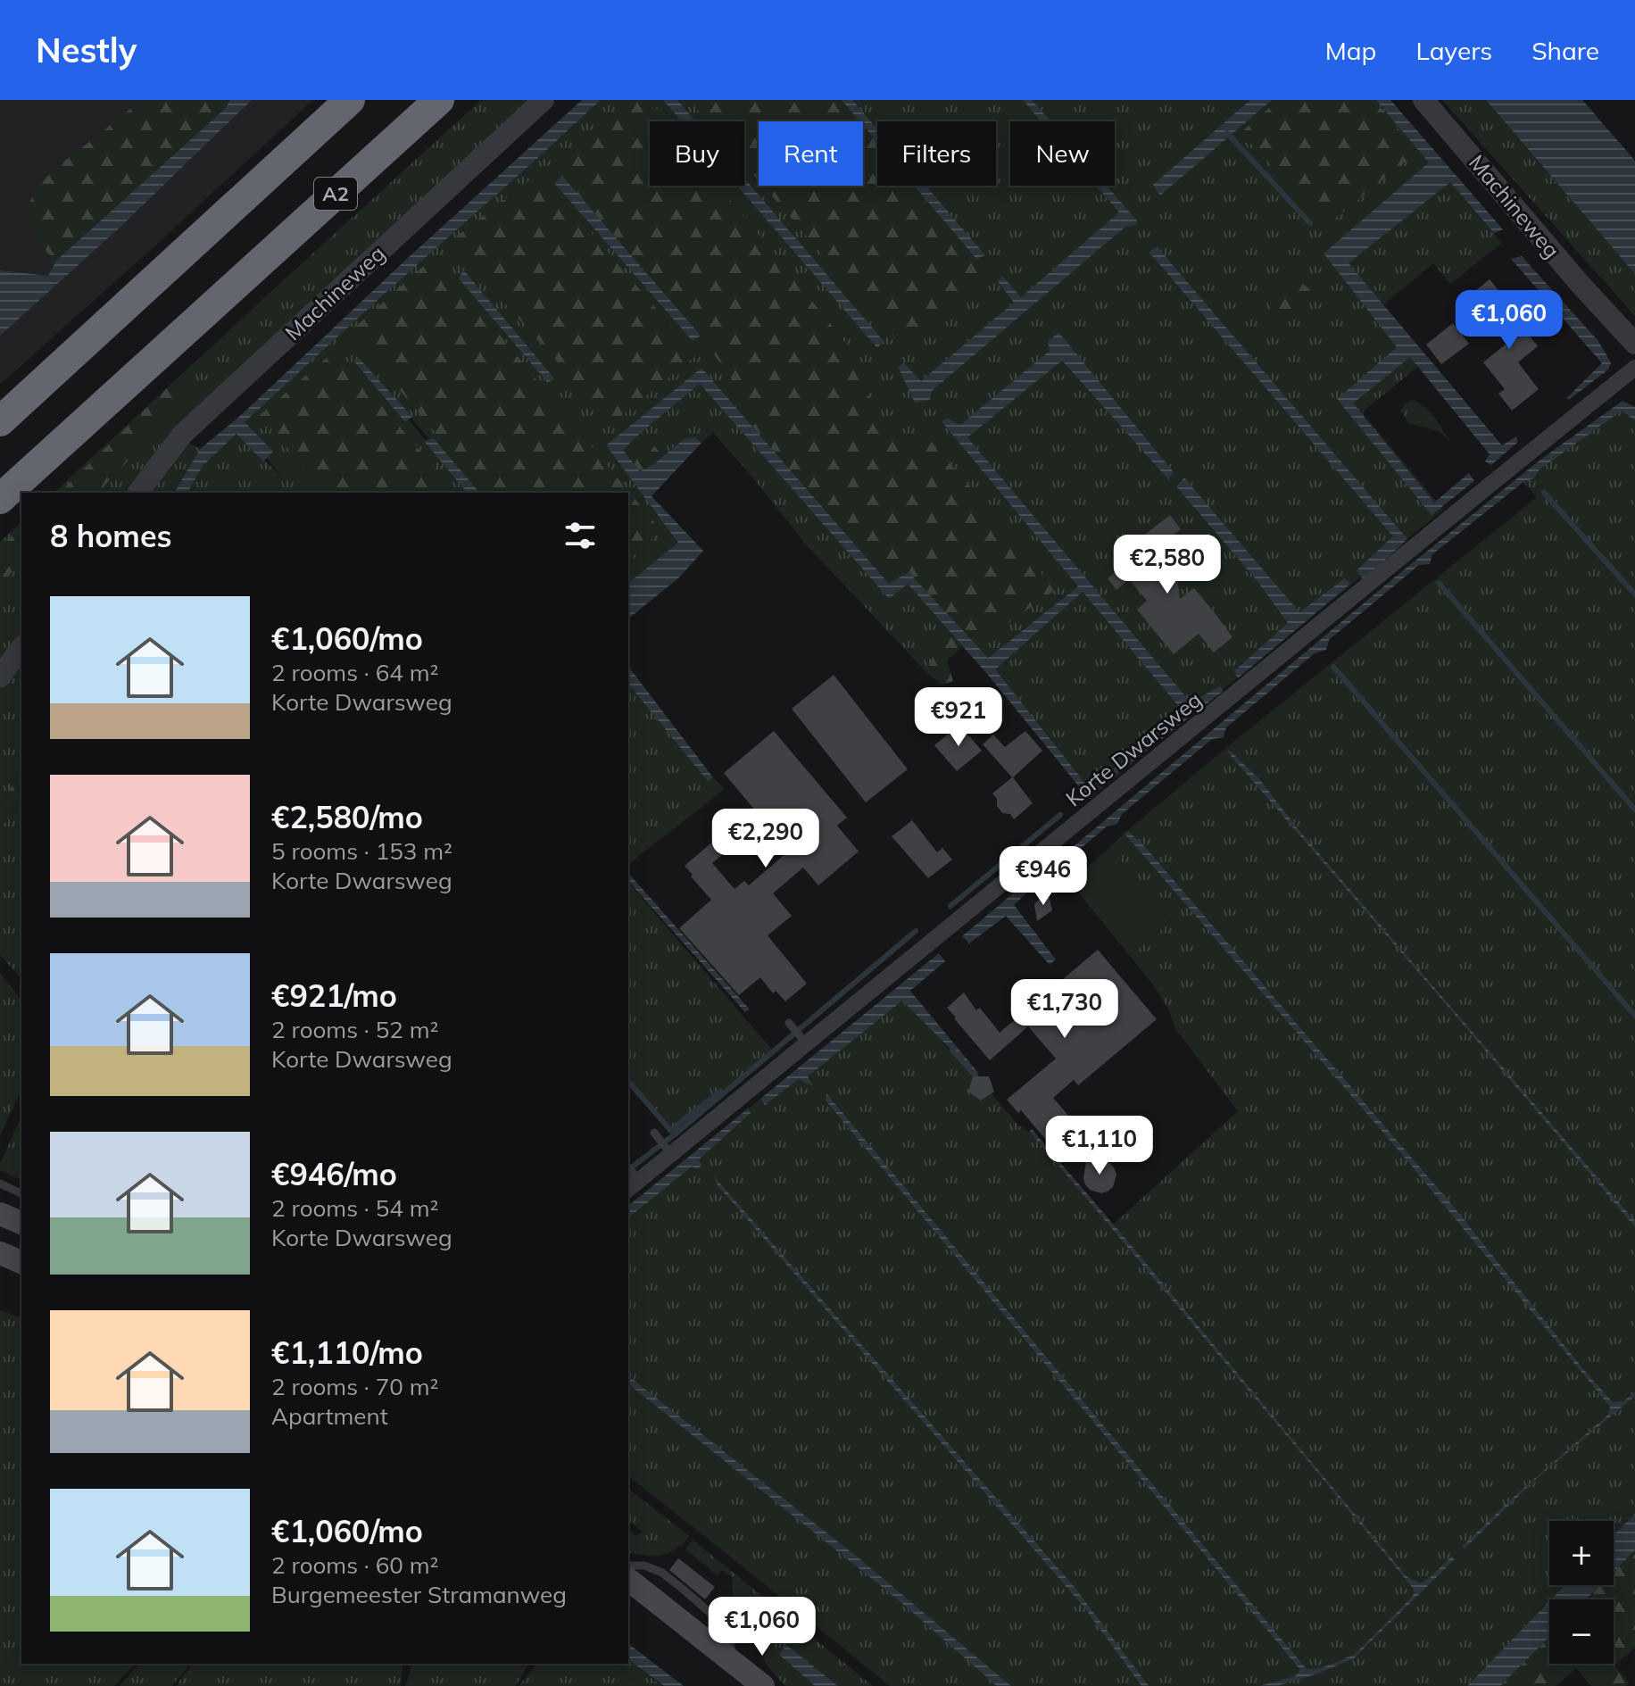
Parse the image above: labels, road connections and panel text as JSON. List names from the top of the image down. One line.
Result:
{"streets":{"highway":["A2"],"street":["Machineweg","Korte Dwarsweg"]},"page":{"header":"Nestly","nav":["Map","Layers","Share"],"chip":["Buy","Rent","Filters","New"],"price":["€1,060","€2,580","€921","€2,290","€946","€1,730","€1,110","€1,060"],"heading":"8 homes","list":[{"name":"€1,060/mo","note":"2 rooms · 64 m² · Korte Dwarsweg"},{"name":"€2,580/mo","note":"5 rooms · 153 m² · Korte Dwarsweg"},{"name":"€921/mo","note":"2 rooms · 52 m² · Korte Dwarsweg"},{"name":"€946/mo","note":"2 rooms · 54 m² · Korte Dwarsweg"},{"name":"€1,110/mo","note":"2 rooms · 70 m² · Apartment"},{"name":"€1,060/mo","note":"2 rooms · 60 m² · Burgemeester Stramanweg"}],"map_buttons":["+","−"]}}
